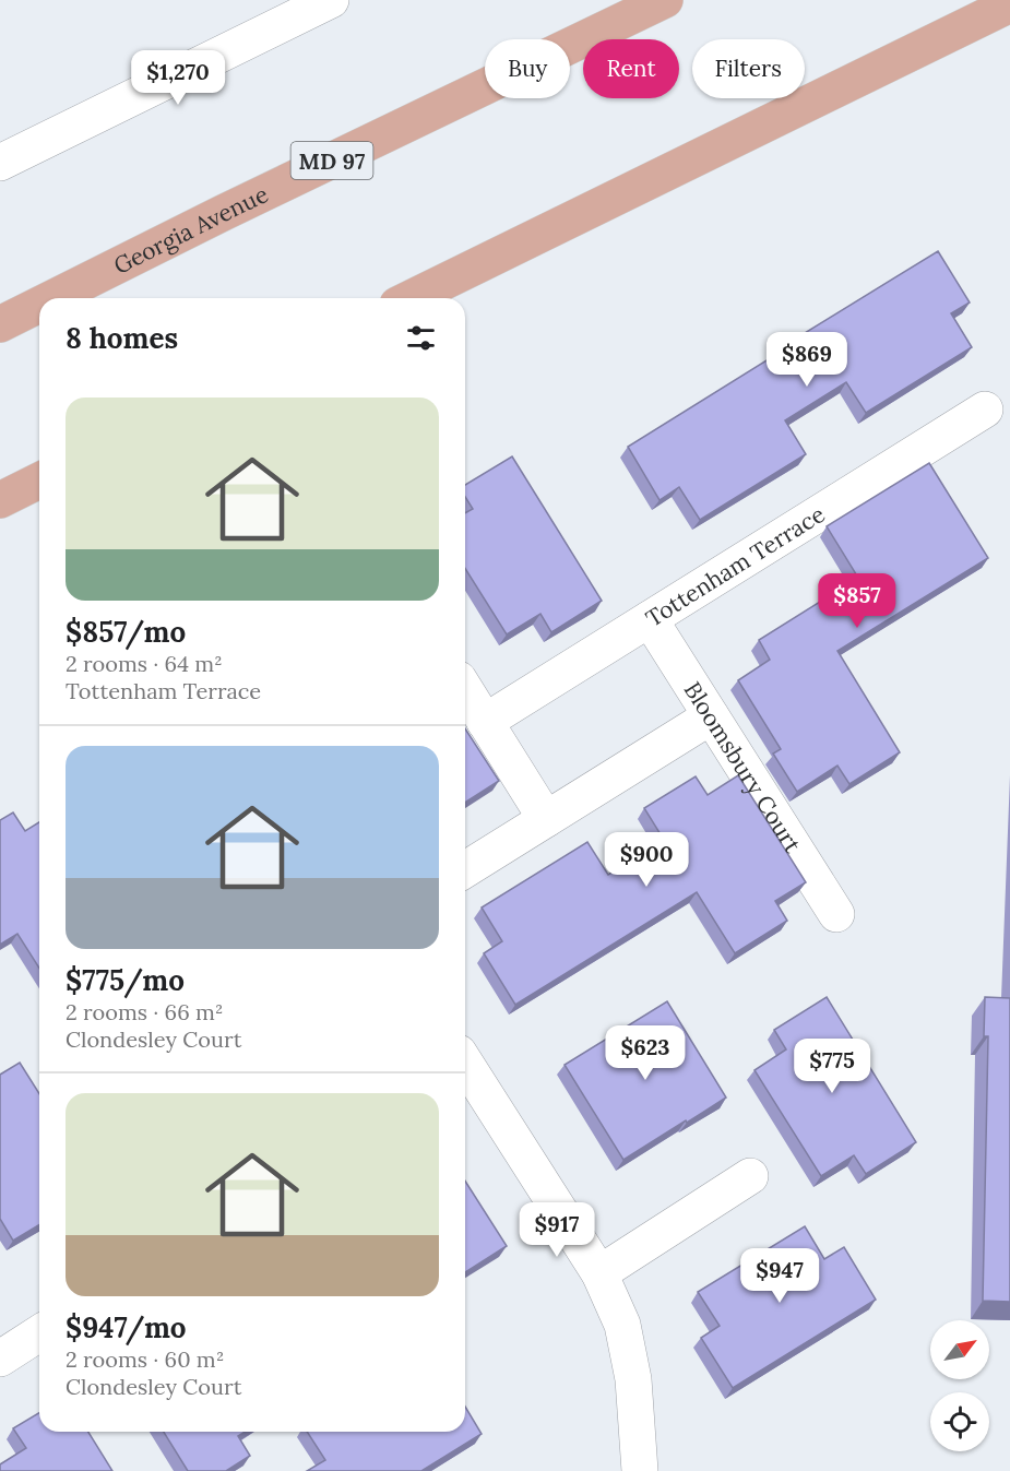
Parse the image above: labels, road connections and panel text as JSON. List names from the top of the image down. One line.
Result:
{"streets":{"main road":["MD 97","Georgia Avenue"],"street":["Tottenham Terrace","Bloomsbury Court"]},"crossings":[["Tottenham Terrace","Bloomsbury Court"]],"north":"top right","page":{"chip":["Buy","Rent","Filters"],"price":["$1,270","$869","$857","$900","$623","$775","$917","$947"],"heading":"8 homes","list":[{"name":"$857/mo","note":"2 rooms · 64 m² · Tottenham Terrace"},{"name":"$775/mo","note":"2 rooms · 66 m² · Clondesley Court"},{"name":"$947/mo","note":"2 rooms · 60 m² · Clondesley Court"}]}}
